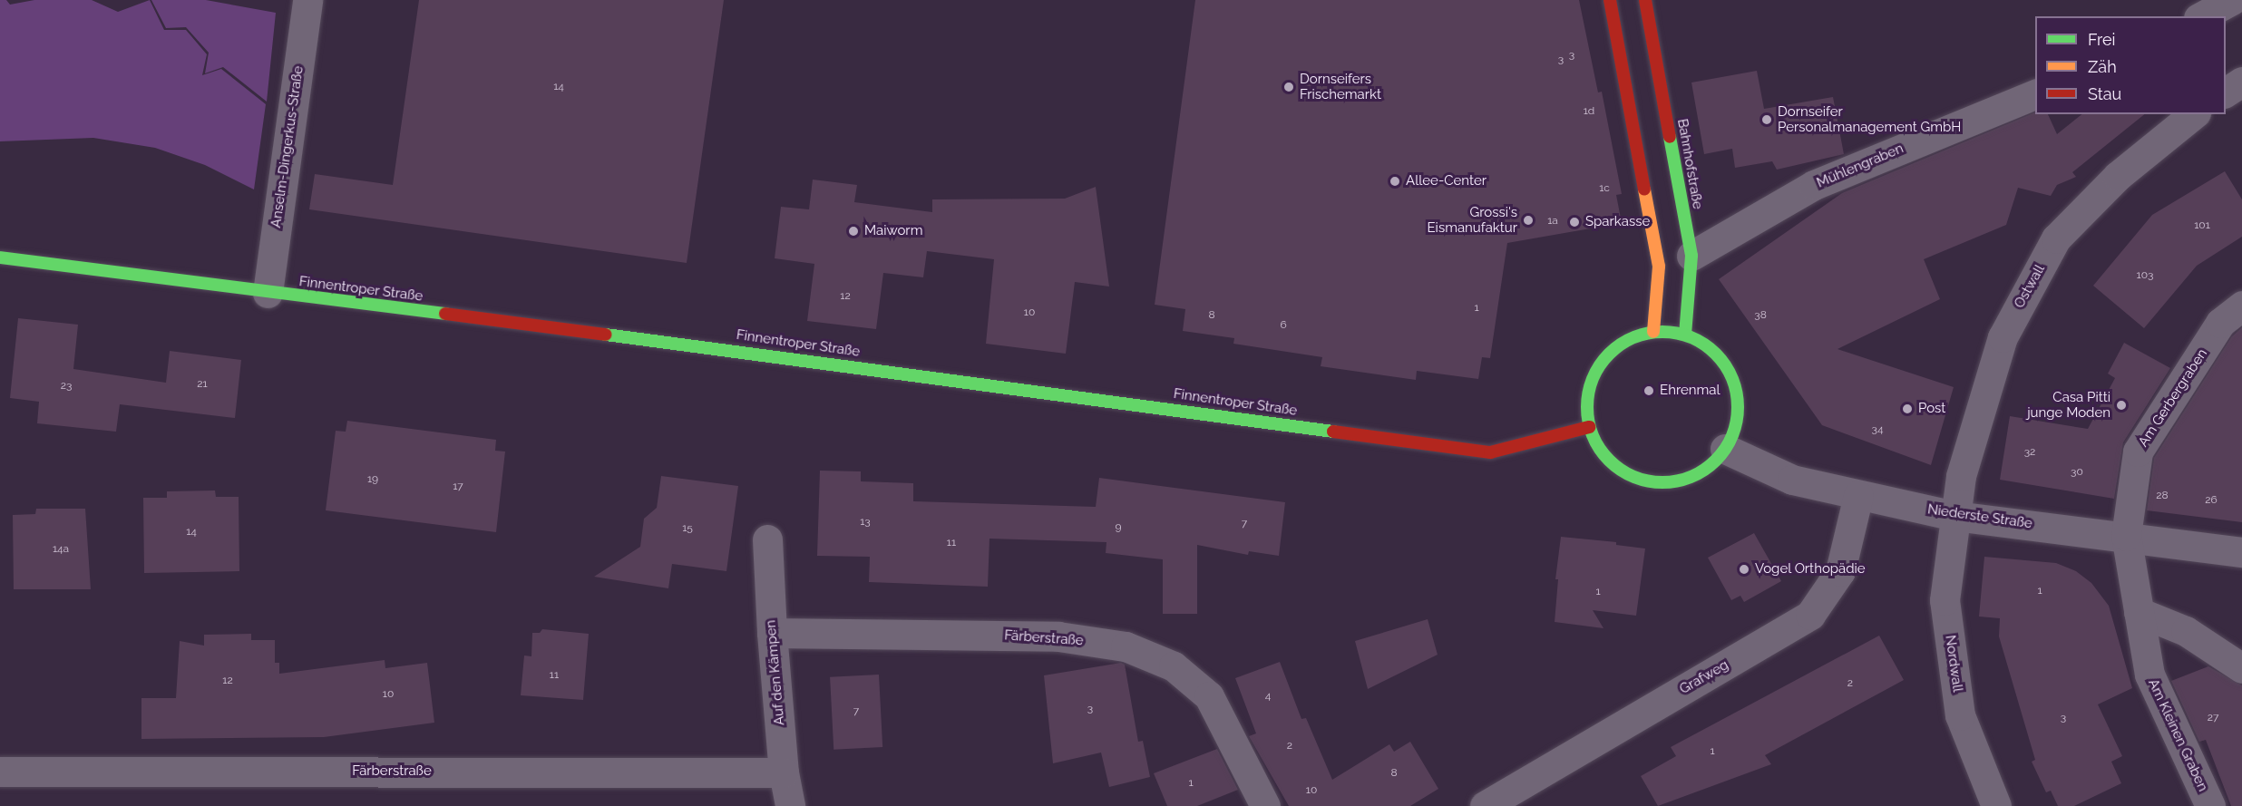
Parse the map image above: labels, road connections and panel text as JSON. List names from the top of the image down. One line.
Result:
{"streets":{"street":["Anselm-Dingerkus-Straße","Bahnhofstraße","Mühlengraben","Ostwall","Finnentroper Straße","Am Gerbergraben","Niederste Straße","Färberstraße","Nordwall","Auf den Kämpen","Grafweg","Am Kleinen Graben"]},"crossings":[["Anselm-Dingerkus-Straße","Finnentroper Straße"],["Bahnhofstraße","Mühlengraben"],["Bahnhofstraße","Finnentroper Straße"],["Bahnhofstraße","Niederste Straße"],["Ostwall","Niederste Straße"],["Ostwall","Nordwall"],["Finnentroper Straße","Niederste Straße"],["Am Gerbergraben","Niederste Straße"],["Am Gerbergraben","Am Kleinen Graben"],["Niederste Straße","Nordwall"],["Niederste Straße","Grafweg"],["Niederste Straße","Am Kleinen Graben"],["Färberstraße","Auf den Kämpen"]],"places":["Dornseifers Frischemarkt","Dornseifer Personalmanagement GmbH","Allee-Center","Grossi's Eismanufaktur","Sparkasse","Maiworm","Ehrenmal","Casa Pitti junge Moden","Post","Vogel Orthopädie"],"house_numbers":["3","3","14","1d","1c","1a","101","103","12","1","10","8","38","6","21","23","34","32","30","19","17","28","26","13","7","9","15","14","11","14a","1","1","11","12","2","10","4","3","7","3","27","2","1","8","1","10"],"legend":["Frei","Zäh","Stau"]}
